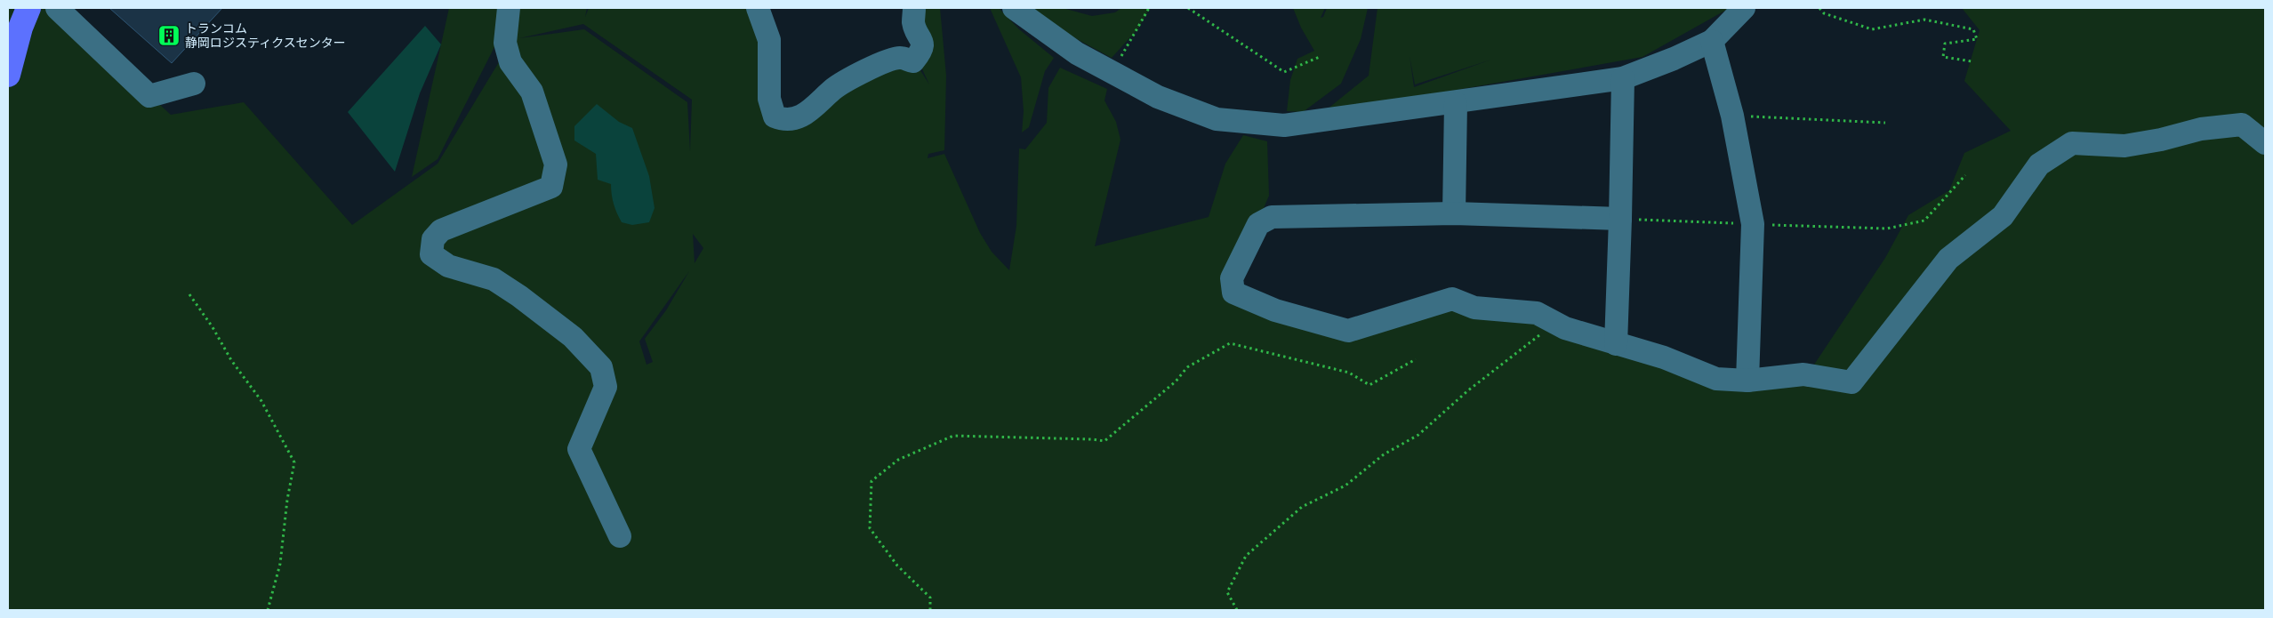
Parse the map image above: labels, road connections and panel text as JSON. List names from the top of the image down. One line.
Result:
{"places":{"building":["トランコム 静岡ロジスティクスセンター"]}}
